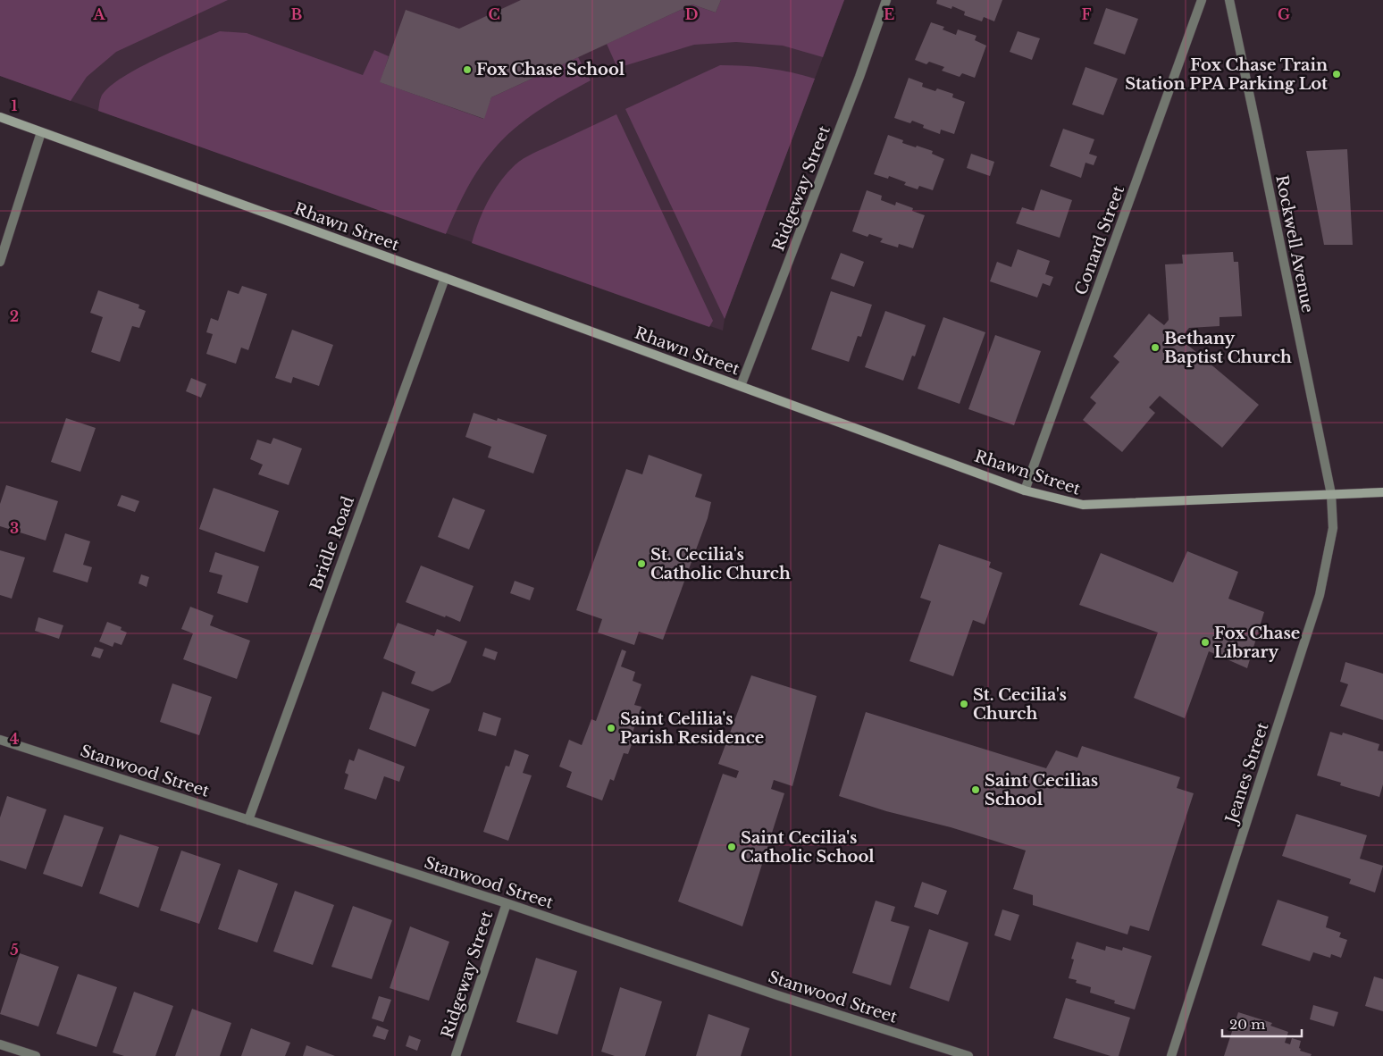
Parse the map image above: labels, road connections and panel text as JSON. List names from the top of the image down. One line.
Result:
{"streets":{"main road":["Rhawn Street"],"street":["Ridgeway Street","Conard Street","Rockwell Avenue","Bridle Road","Stanwood Street","Jeanes Street"]},"crossings":[["Ridgeway Street","Rhawn Street"],["Ridgeway Street","Stanwood Street"],["Rhawn Street","Conard Street"],["Rhawn Street","Rockwell Avenue"],["Rhawn Street","Bridle Road"],["Rhawn Street","Jeanes Street"],["Rockwell Avenue","Jeanes Street"],["Bridle Road","Stanwood Street"]],"places":["Fox Chase School","Fox Chase Train Station PPA Parking Lot","Bethany Baptist Church","St. Cecilia's Catholic Church","Fox Chase Library","St. Cecilia's Church","Saint Celilia's Parish Residence","Saint Cecilias School","Saint Cecilia's Catholic School"],"scale_bar":"20 m","grid":{"columns":["A","B","C","D","E","F","G"],"rows":["1","2","3","4","5"]}}
